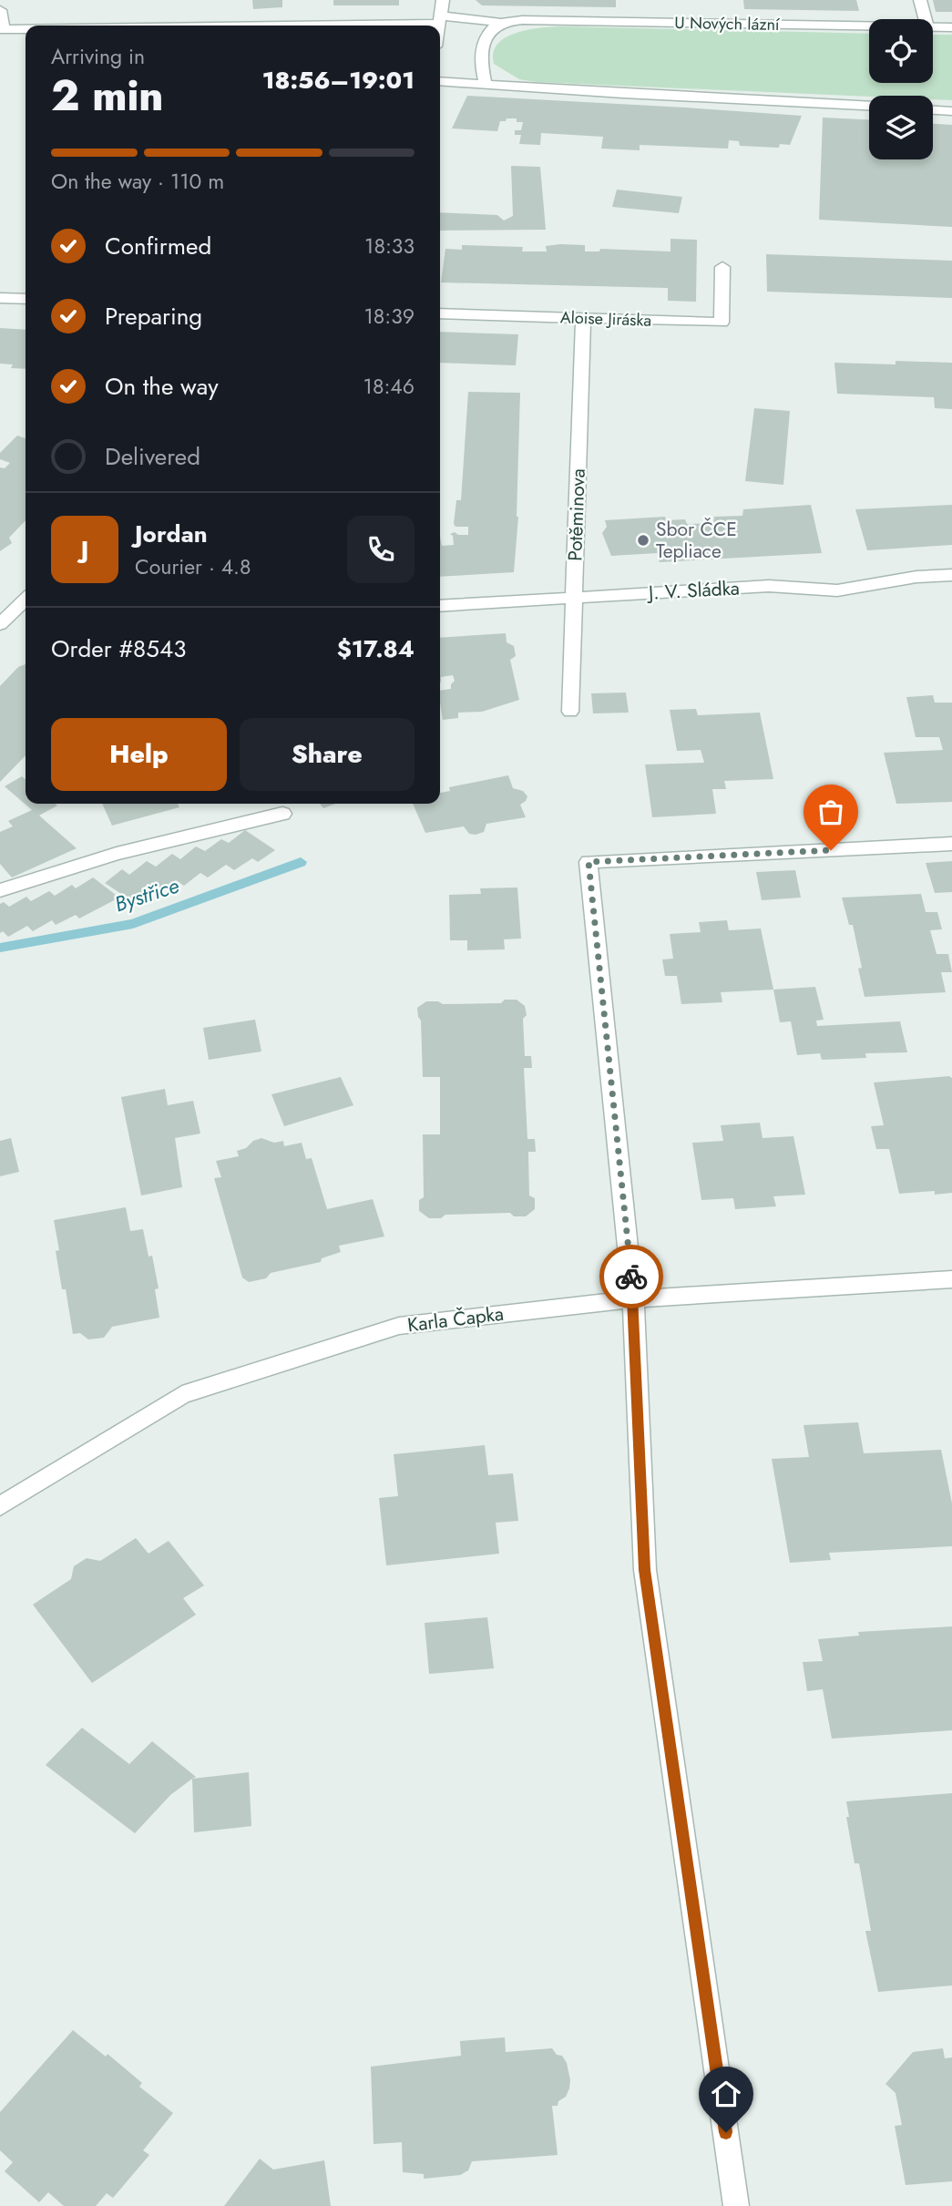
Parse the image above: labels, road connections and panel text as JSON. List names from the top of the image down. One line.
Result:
{"streets":{"street":["U Nových lázní","Aloise Jiráska","Potěminova","J. V. Sládka","Karla Čapka"]},"crossings":[["Aloise Jiráska","Potěminova"],["Potěminova","J. V. Sládka"]],"water":["Bystřice"],"places":["Sbor ČCE Tepliace"],"page":{"heading":["2 min","Arriving in","18:56–19:01"],"panel":["Jordan","Courier · 4.8","Order #8543","$17.84"],"bar":"On the way · 110 m","list":[["Confirmed","18:33"],["Preparing","18:39"],["On the way","18:46"],"Delivered"],"round":"J","buttons":["Help","Share"]}}
